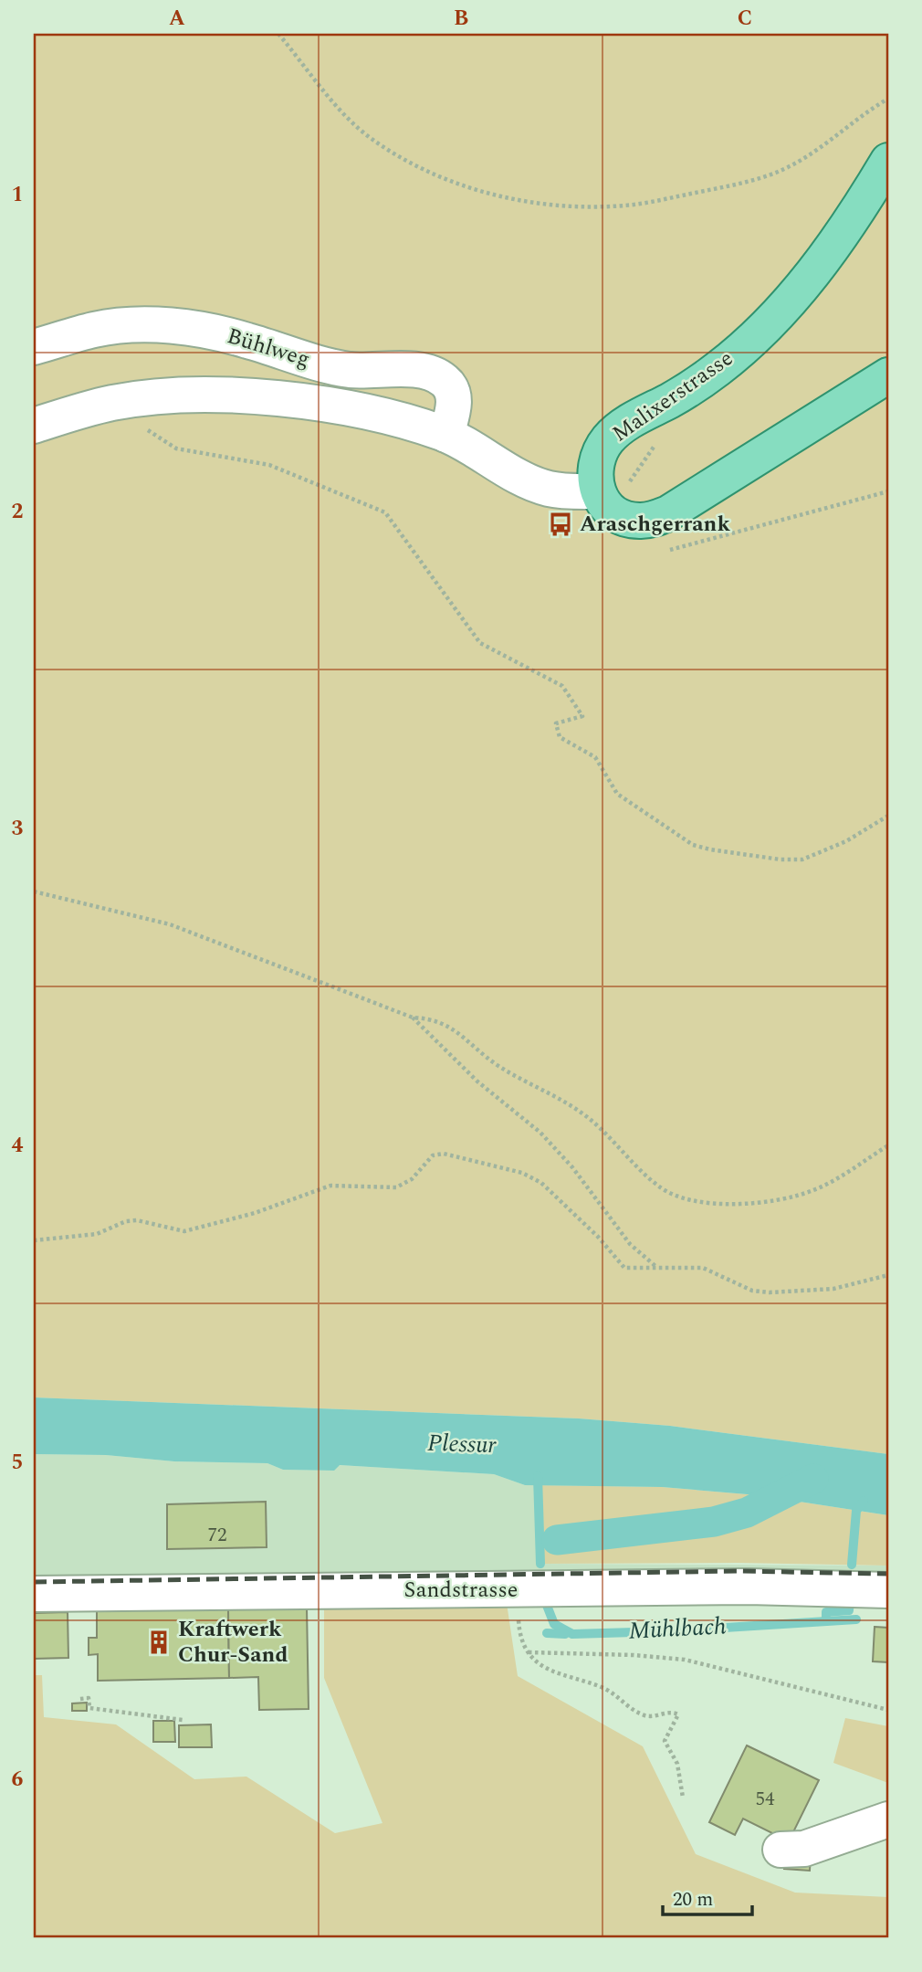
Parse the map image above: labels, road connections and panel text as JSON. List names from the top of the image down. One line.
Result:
{"streets":{"main road":["Malixerstrasse"],"street":["Bühlweg","Sandstrasse"]},"water":["Plessur","Mühlbach"],"places":{"bus stop":["Araschgerrank"],"building":["Kraftwerk Chur-Sand"]},"house_numbers":["72","54"],"scale_bar":"20 m","grid":{"columns":["A","B","C"],"rows":["1","2","3","4","5","6"]}}
